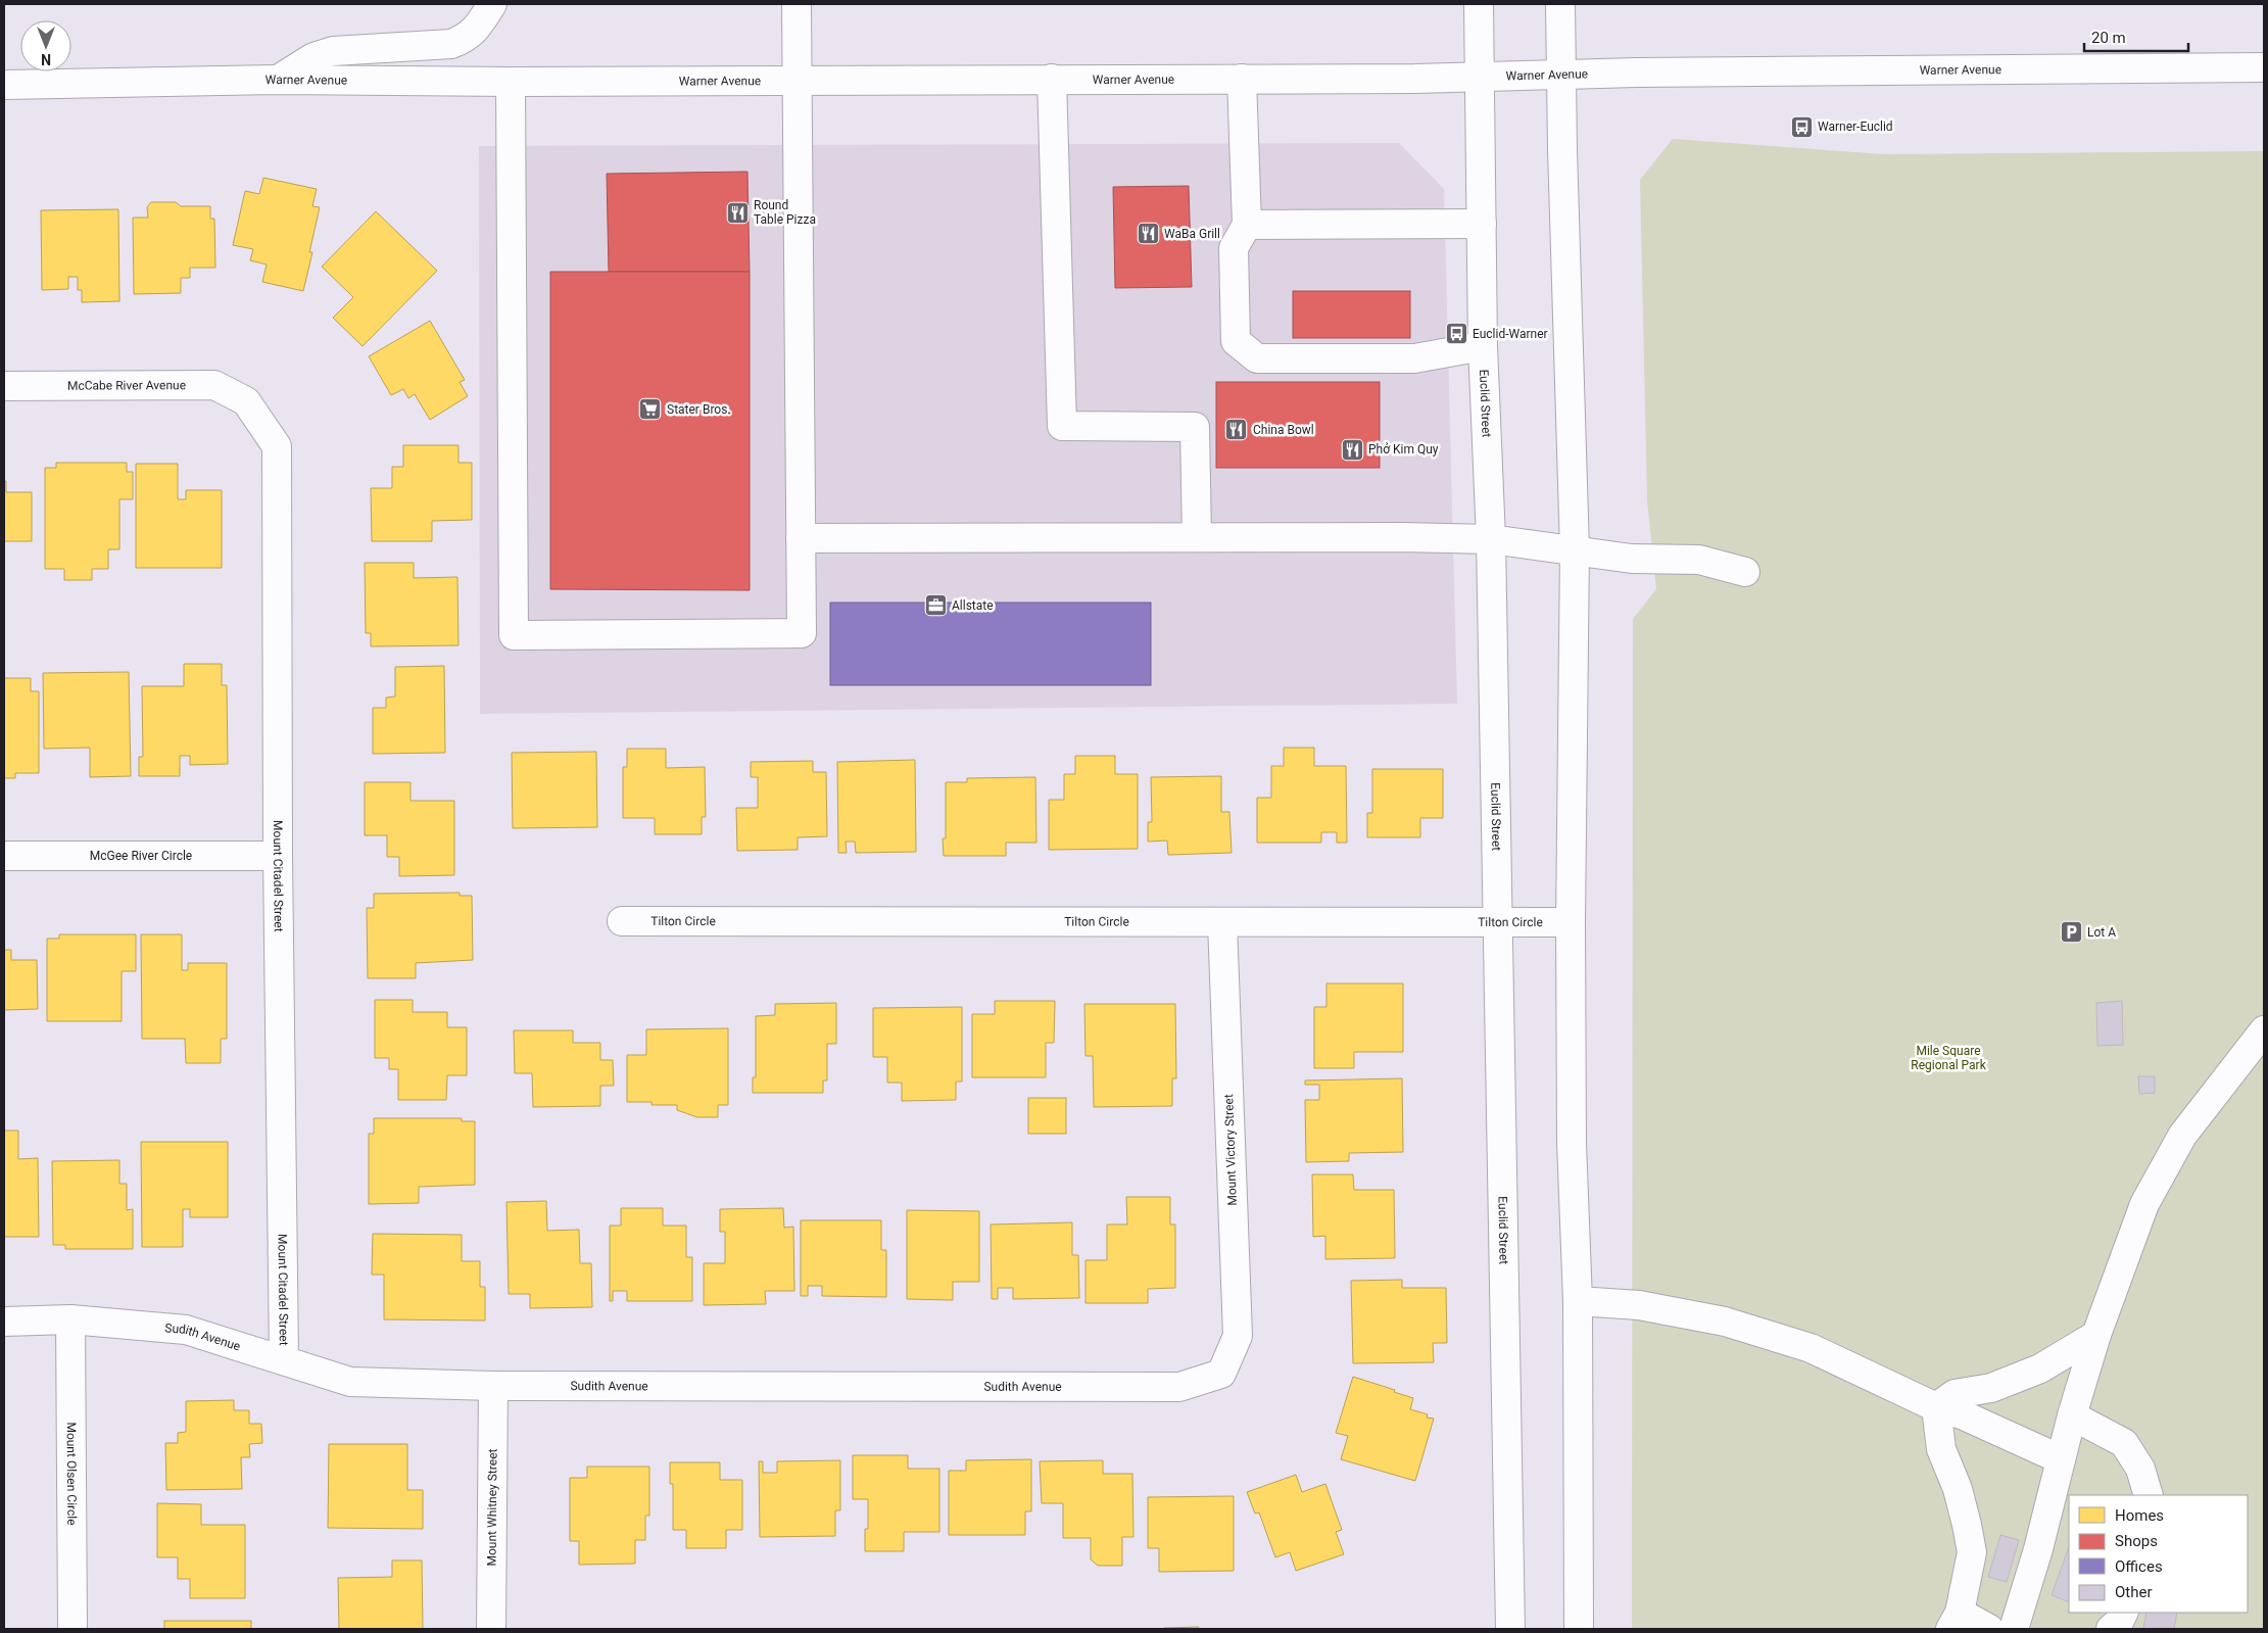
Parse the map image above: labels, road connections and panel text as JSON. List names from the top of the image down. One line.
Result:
{"streets":{"main road":["Warner Avenue","McCabe River Avenue","Euclid Street","McGee River Circle","Mount Citadel Street","Tilton Circle","Mount Victory Street","Sudith Avenue","Mount Olsen Circle","Mount Whitney Street"]},"crossings":[["Warner Avenue","Euclid Street"],["McCabe River Avenue","Mount Citadel Street"],["Euclid Street","Tilton Circle"],["McGee River Circle","Mount Citadel Street"],["Mount Citadel Street","Sudith Avenue"],["Tilton Circle","Mount Victory Street"],["Mount Victory Street","Sudith Avenue"],["Sudith Avenue","Mount Olsen Circle"],["Sudith Avenue","Mount Whitney Street"]],"parks":["Mile Square Regional Park"],"places":{"bus stop":["Warner-Euclid","Euclid-Warner"],"restaurant":["Round Table Pizza","WaBa Grill","China Bowl","Phở Kim Quy"],"supermarket":["Stater Bros."],"office":["Allstate"],"parking":["Lot A"]},"legend":["Homes","Shops","Offices","Other"],"scale_bar":"20 m","north":"bottom"}
